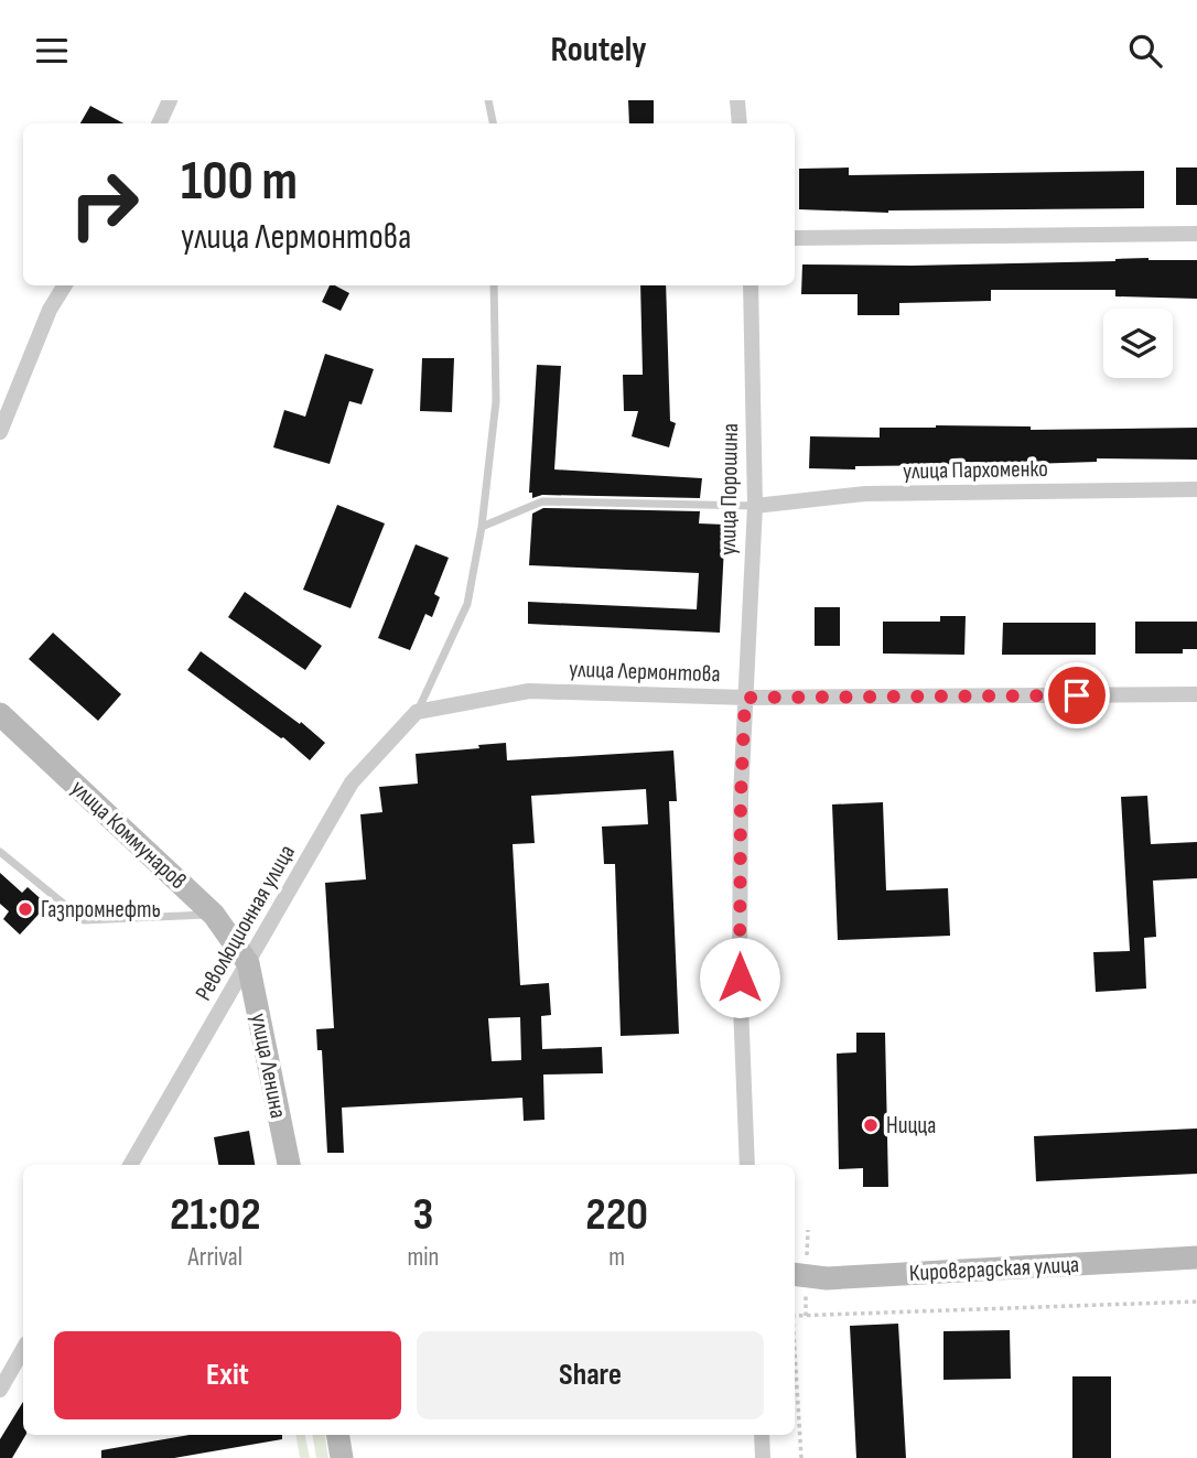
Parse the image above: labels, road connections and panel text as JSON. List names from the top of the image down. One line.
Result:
{"streets":{"main road":["улица Коммунаров","улица Ленина","Кировградская улица"],"street":["улица Пархоменко","улица Порошина","улица Лермонтова","Революционная улица"]},"crossings":[["улица Пархоменко","улица Порошина"],["улица Порошина","улица Лермонтова"],["улица Лермонтова","Революционная улица"],["улица Коммунаров","Революционная улица"],["улица Коммунаров","улица Ленина"],["Революционная улица","улица Ленина"]],"places":["Газпромнефть","Ницца"],"page":{"header":"Routely","turn":["100 m","улица Лермонтова"],"eta":["21:02","Arrival","3","min","220","m"],"buttons":["Exit","Share"]}}
